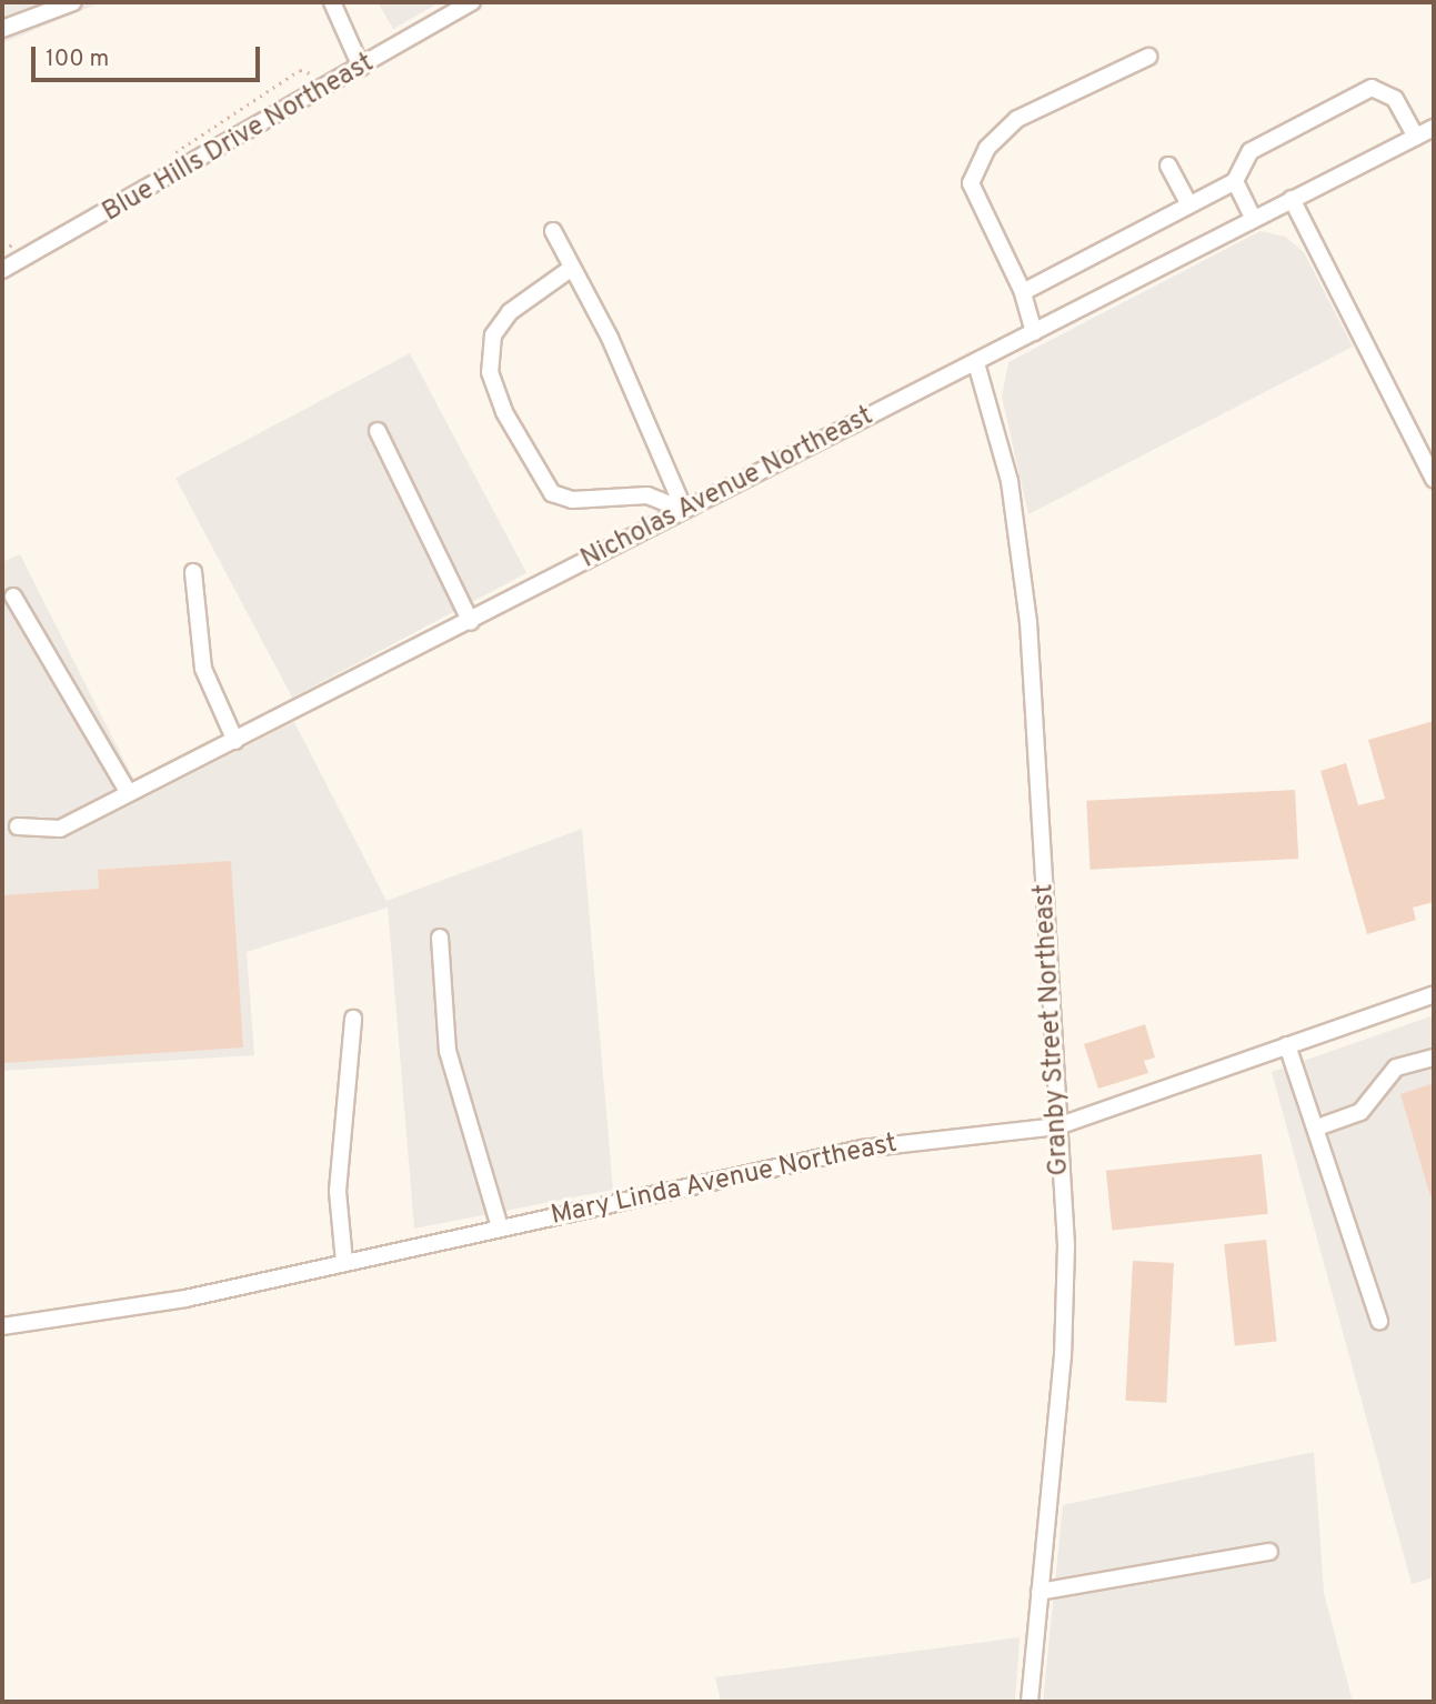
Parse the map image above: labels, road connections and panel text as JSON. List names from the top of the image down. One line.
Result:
{"streets":{"street":["Blue Hills Drive Northeast","Nicholas Avenue Northeast","Granby Street Northeast","Mary Linda Avenue Northeast"]},"crossings":[["Nicholas Avenue Northeast","Granby Street Northeast"],["Granby Street Northeast","Mary Linda Avenue Northeast"]],"scale_bar":"100 m"}
